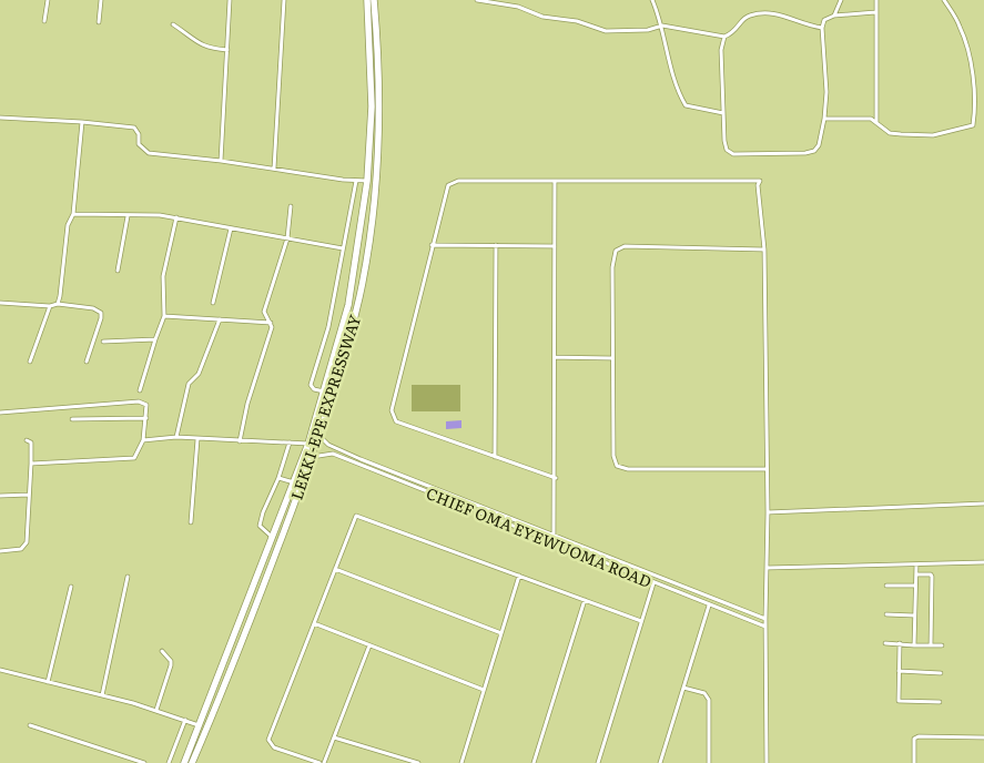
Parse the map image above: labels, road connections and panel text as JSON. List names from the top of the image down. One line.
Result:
{"streets":{"highway":["LEKKI-EPE EXPRESSWAY"],"street":["CHIEF OMA EYEWUOMA ROAD"]},"crossings":[["LEKKI-EPE EXPRESSWAY","CHIEF OMA EYEWUOMA ROAD"]]}
